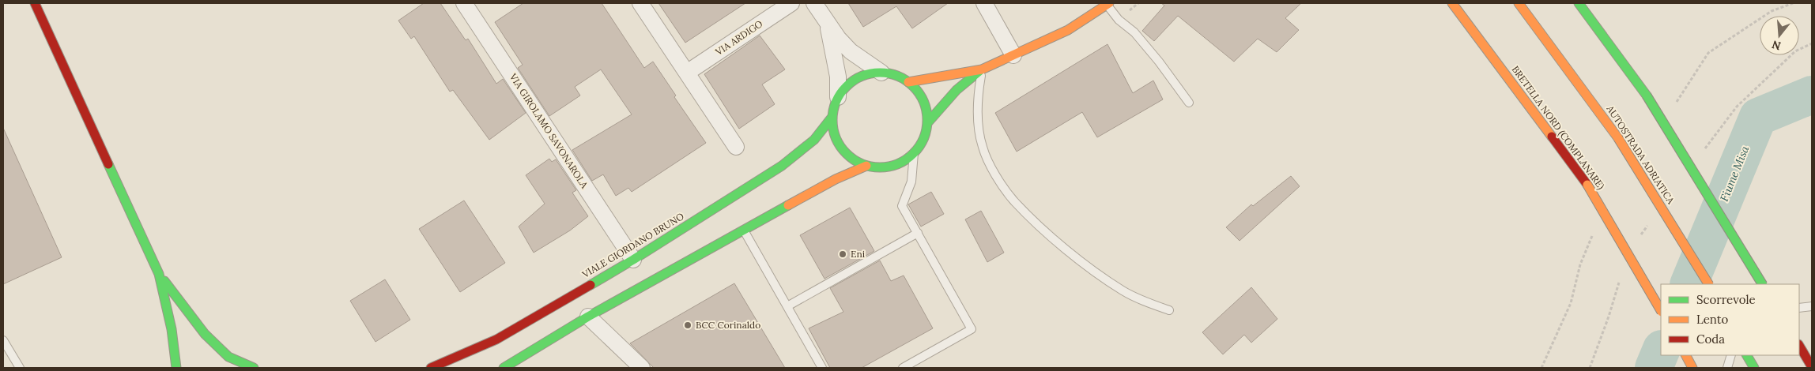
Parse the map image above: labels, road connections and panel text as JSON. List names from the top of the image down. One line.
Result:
{"streets":{"main road":["BRETELLA NORD (COMPLANARE)","AUTOSTRADA ADRIATICA","VIALE GIORDANO BRUNO"],"street":["VIA ARDIGO","VIA GIROLAMO SAVONAROLA"]},"crossings":[["VIA GIROLAMO SAVONAROLA","VIALE GIORDANO BRUNO"]],"water":["Fiume Misa"],"places":["Eni","BCC Corinaldo"],"legend":["Scorrevole","Lento","Coda"],"north":"bottom"}
